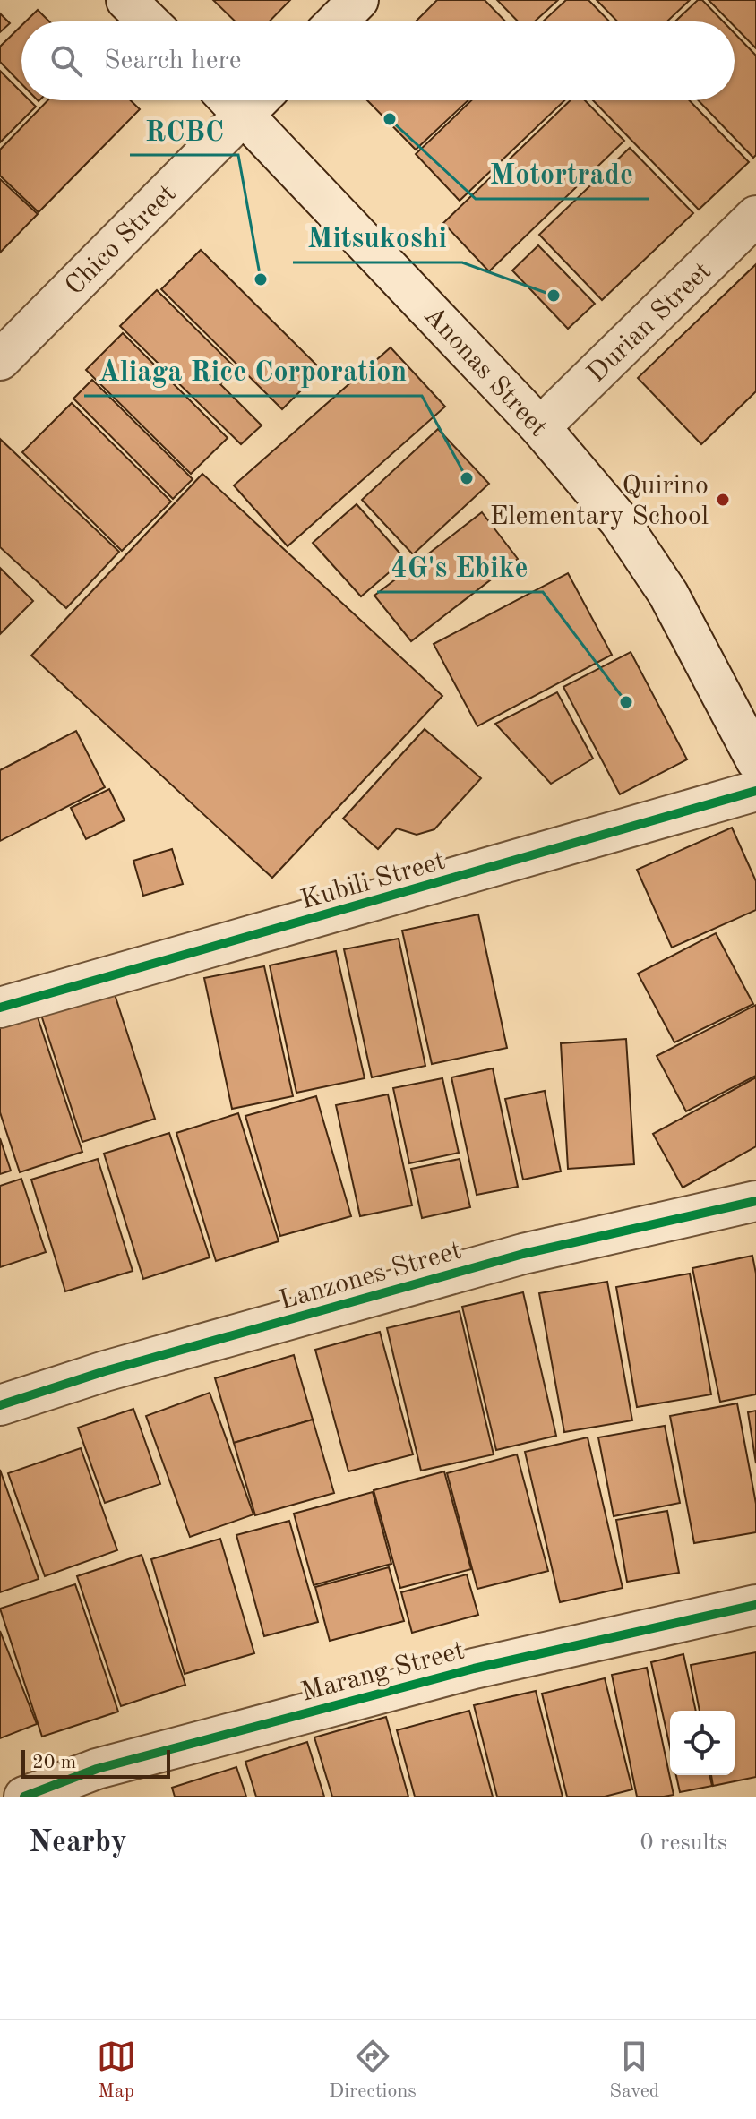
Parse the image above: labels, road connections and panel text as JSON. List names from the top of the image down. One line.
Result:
{"streets":{"street":["Chico Street","Durian Street","Anonas Street","Kubili Street","Lanzones Street","Marang Street"]},"crossings":[["Durian Street","Anonas Street"]],"places":["Motortrade","RCBC","Mitsukoshi","Aliaga Rice Corporation","Quirino Elementary School","4G's Ebike"],"scale_bar":"20 m","page":{"search":"Search here","scale":"20 m","heading":["Nearby","0 results"],"nav":["Map","Directions","Saved"]}}
